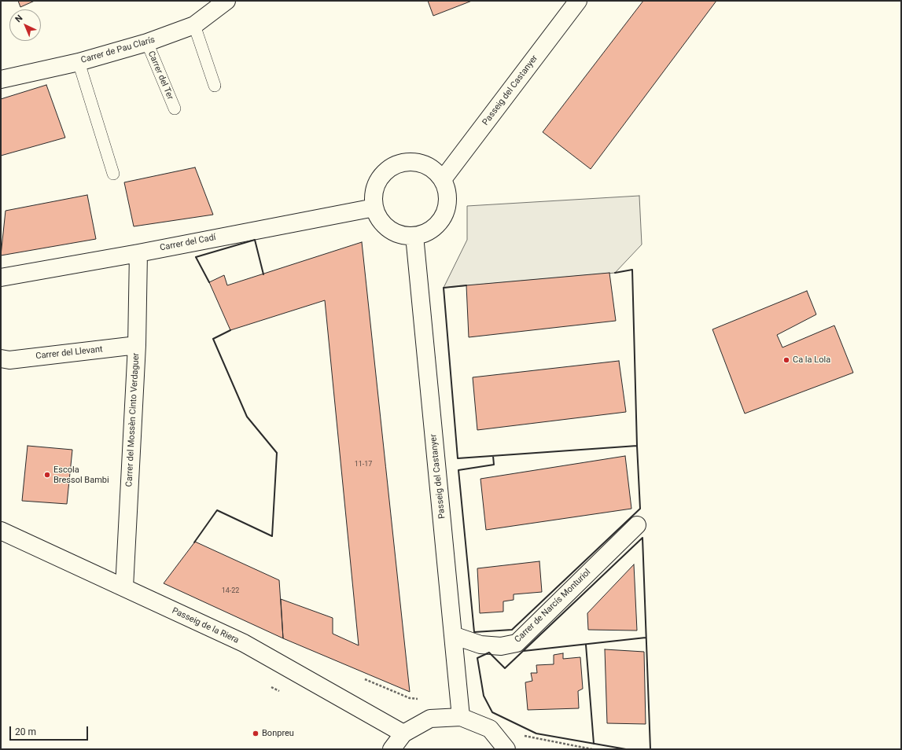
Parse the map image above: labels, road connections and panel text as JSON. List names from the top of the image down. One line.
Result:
{"streets":{"street":["Carrer de Pau Clarís","Passeig del Castanyer","Carrer del Cadí","Carrer del Llevant","Carrer del Mossèn Cinto Verdaguer","Carrer de Narcís Monturiol","Passeig de la Riera"],"lane":["Carrer del Ter"]},"crossings":[["Carrer de Pau Clarís","Carrer del Ter"],["Passeig del Castanyer","Carrer del Cadí"],["Passeig del Castanyer","Carrer de Narcís Monturiol"],["Carrer del Cadí","Carrer del Mossèn Cinto Verdaguer"],["Carrer del Llevant","Carrer del Mossèn Cinto Verdaguer"],["Carrer del Mossèn Cinto Verdaguer","Passeig de la Riera"]],"places":["Ca la Lola","Escola Bressol Bambi","Bonpreu"],"house_numbers":["11-17","14-22"],"scale_bar":"20 m","north":"top left"}
